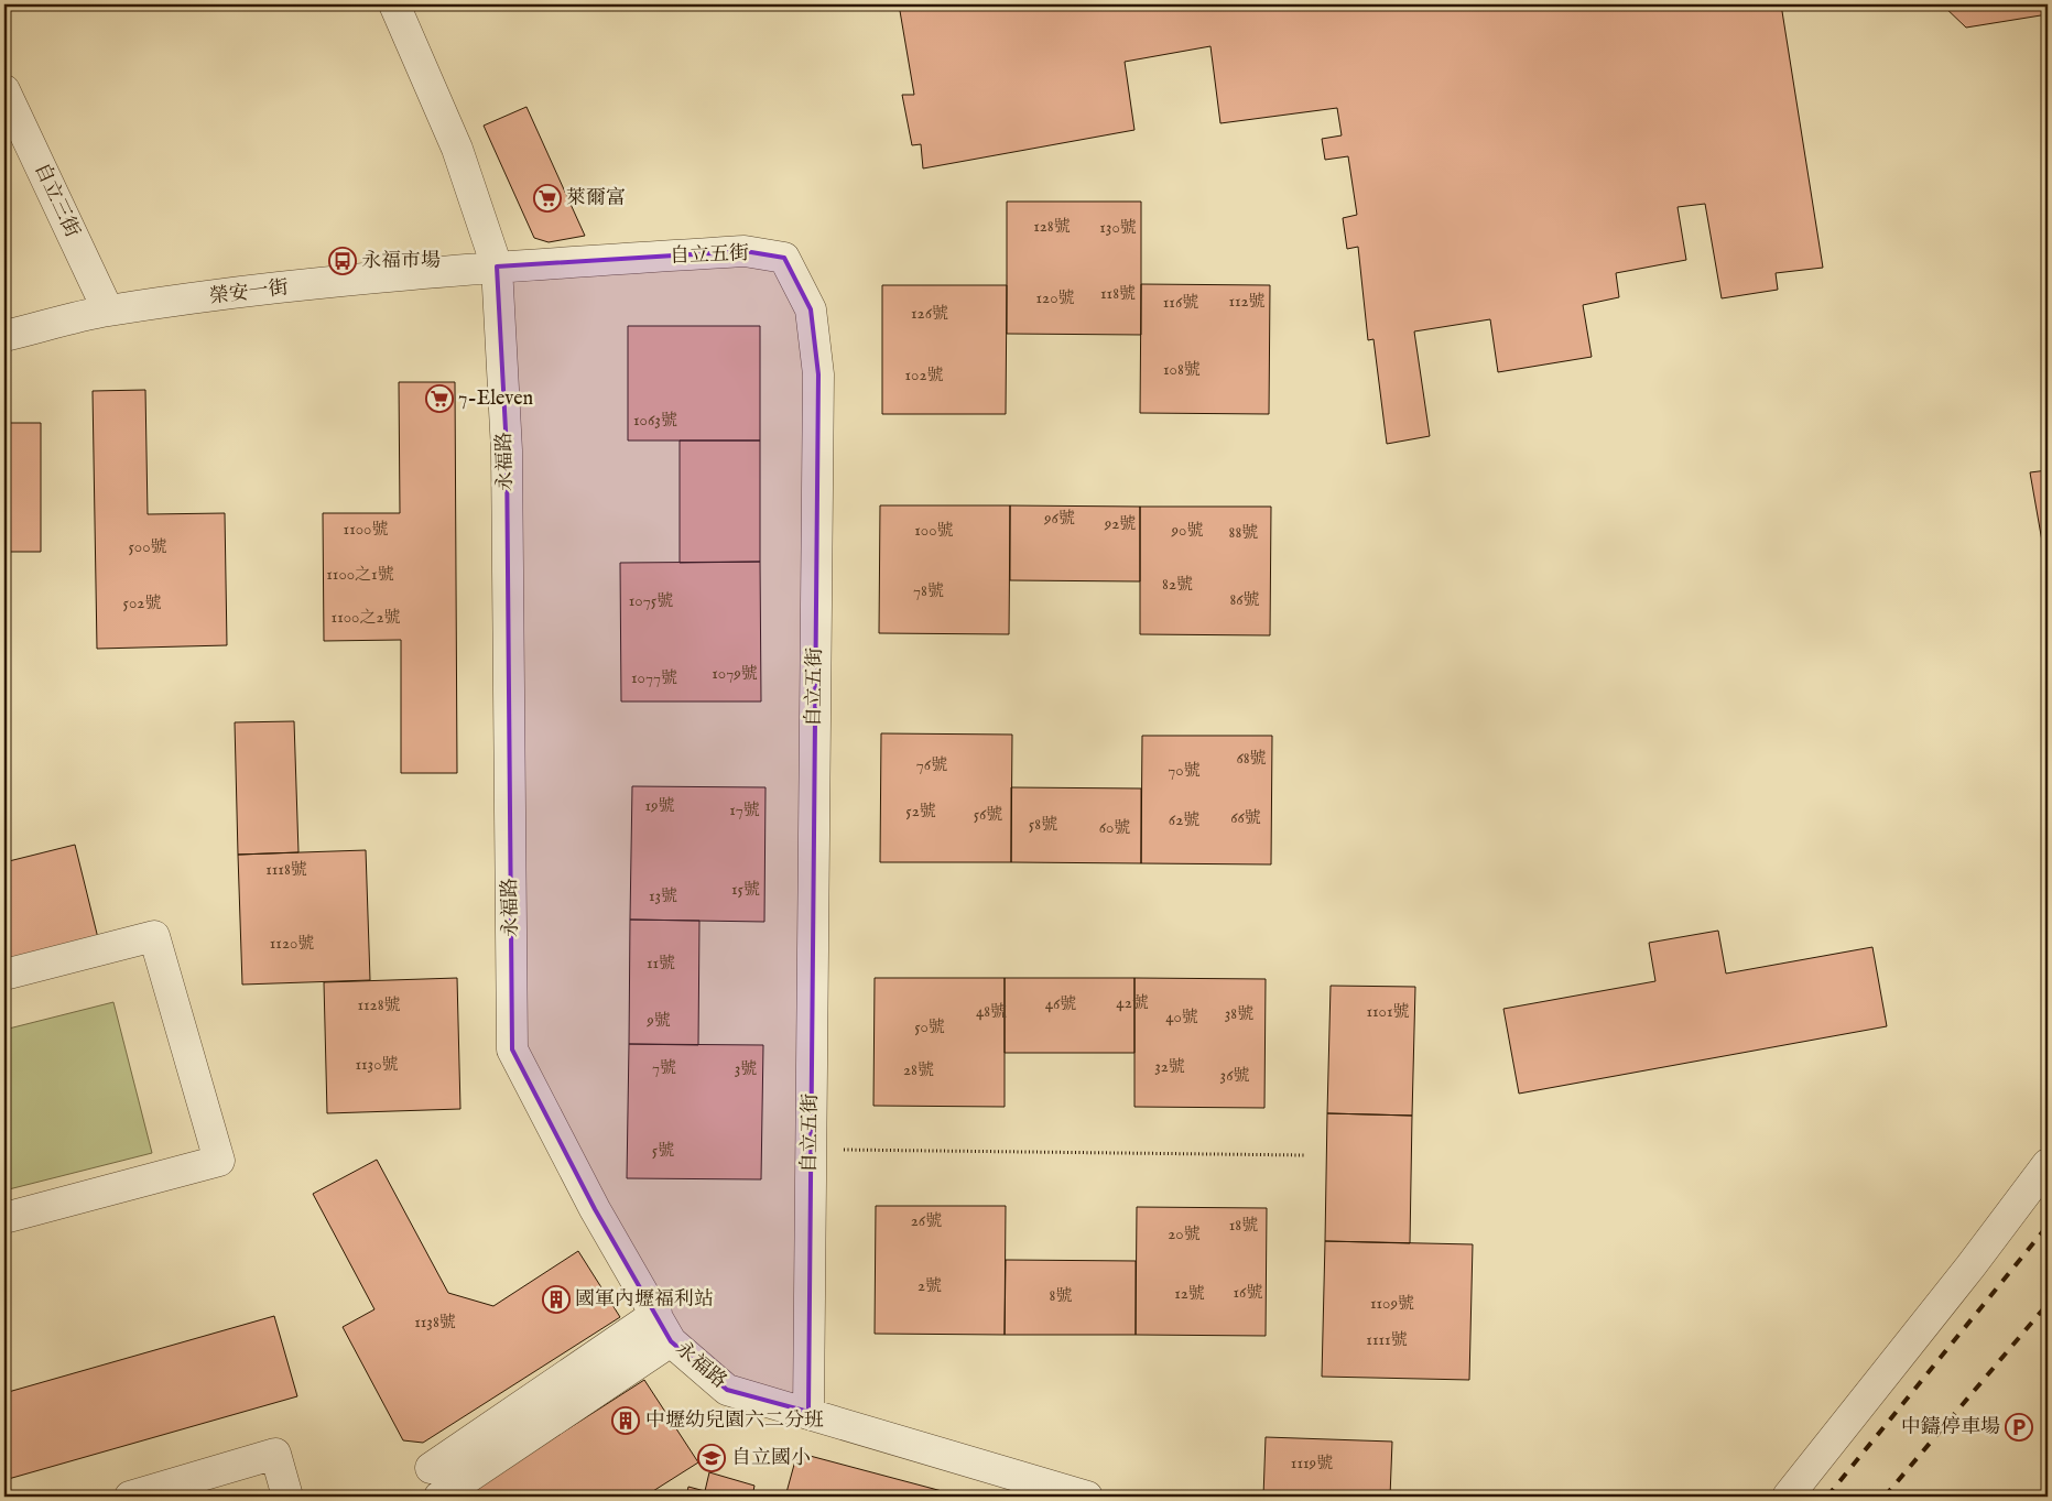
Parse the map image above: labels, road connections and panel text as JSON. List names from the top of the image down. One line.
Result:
{"streets":{"street":["自立三街","自立五街","榮安一街","永福路"]},"crossings":[["自立三街","榮安一街"],["自立五街","榮安一街"],["自立五街","永福路"],["榮安一街","永福路"]],"places":{"supermarket":["萊爾富","7-Eleven"],"bus stop":["永福市場"],"building":["國軍內壢福利站","中壢幼兒園六二分班"],"parking":["中鑄停車場"],"school or university":["自立國小"]},"house_numbers":["128號","130號","118號","120號","112號","116號","126號","108號","102號","1063號","96號","92號","1100號","100號","90號","88號","500號","1100之1號","82號","78號","86號","1075號","502號","1100之2號","1079號","1077號","68號","76號","70號","19號","17號","52號","56號","66號","62號","58號","60號","1118號","15號","13號","1120號","11號","42號","46號","1128號","48號","1101號","38號","40號","9號","50號","1130號","32號","7號","3號","28號","36號","5號","26號","18號","20號","2號","16號","12號","8號","1109號","1138號","1111號","1119號"]}
